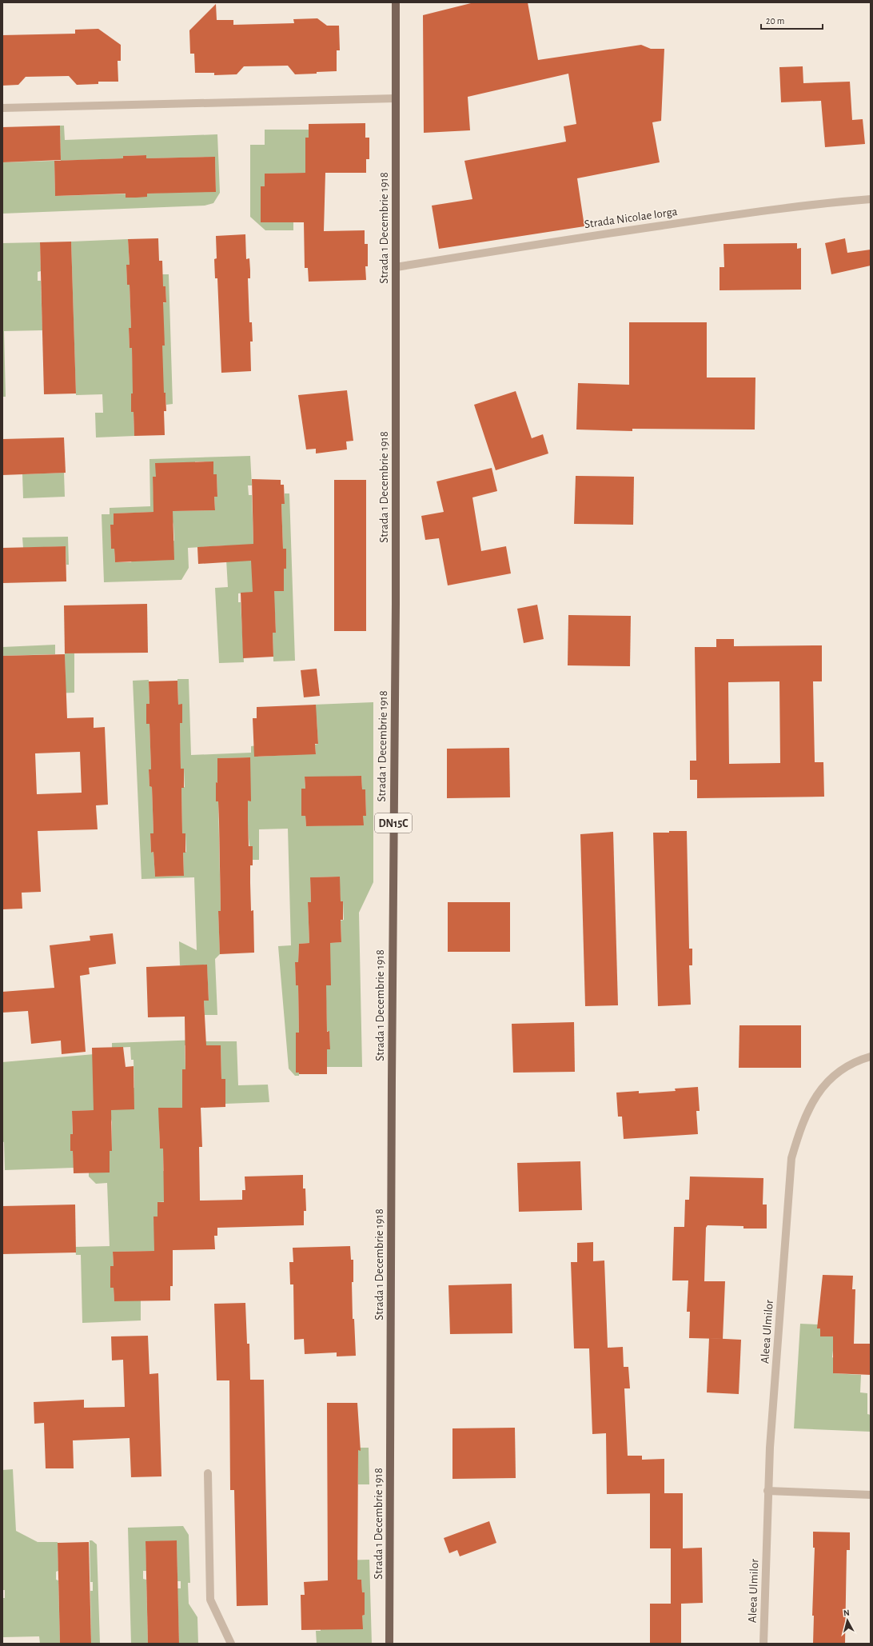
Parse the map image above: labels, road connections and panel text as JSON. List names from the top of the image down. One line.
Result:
{"streets":{"main road":["Strada 1 Decembrie 1918","DN15C"],"street":["Strada Nicolae Iorga","Aleea Ulmilor"]},"crossings":[["Strada Nicolae Iorga","Strada 1 Decembrie 1918"]],"scale_bar":"20 m","north":"top"}
